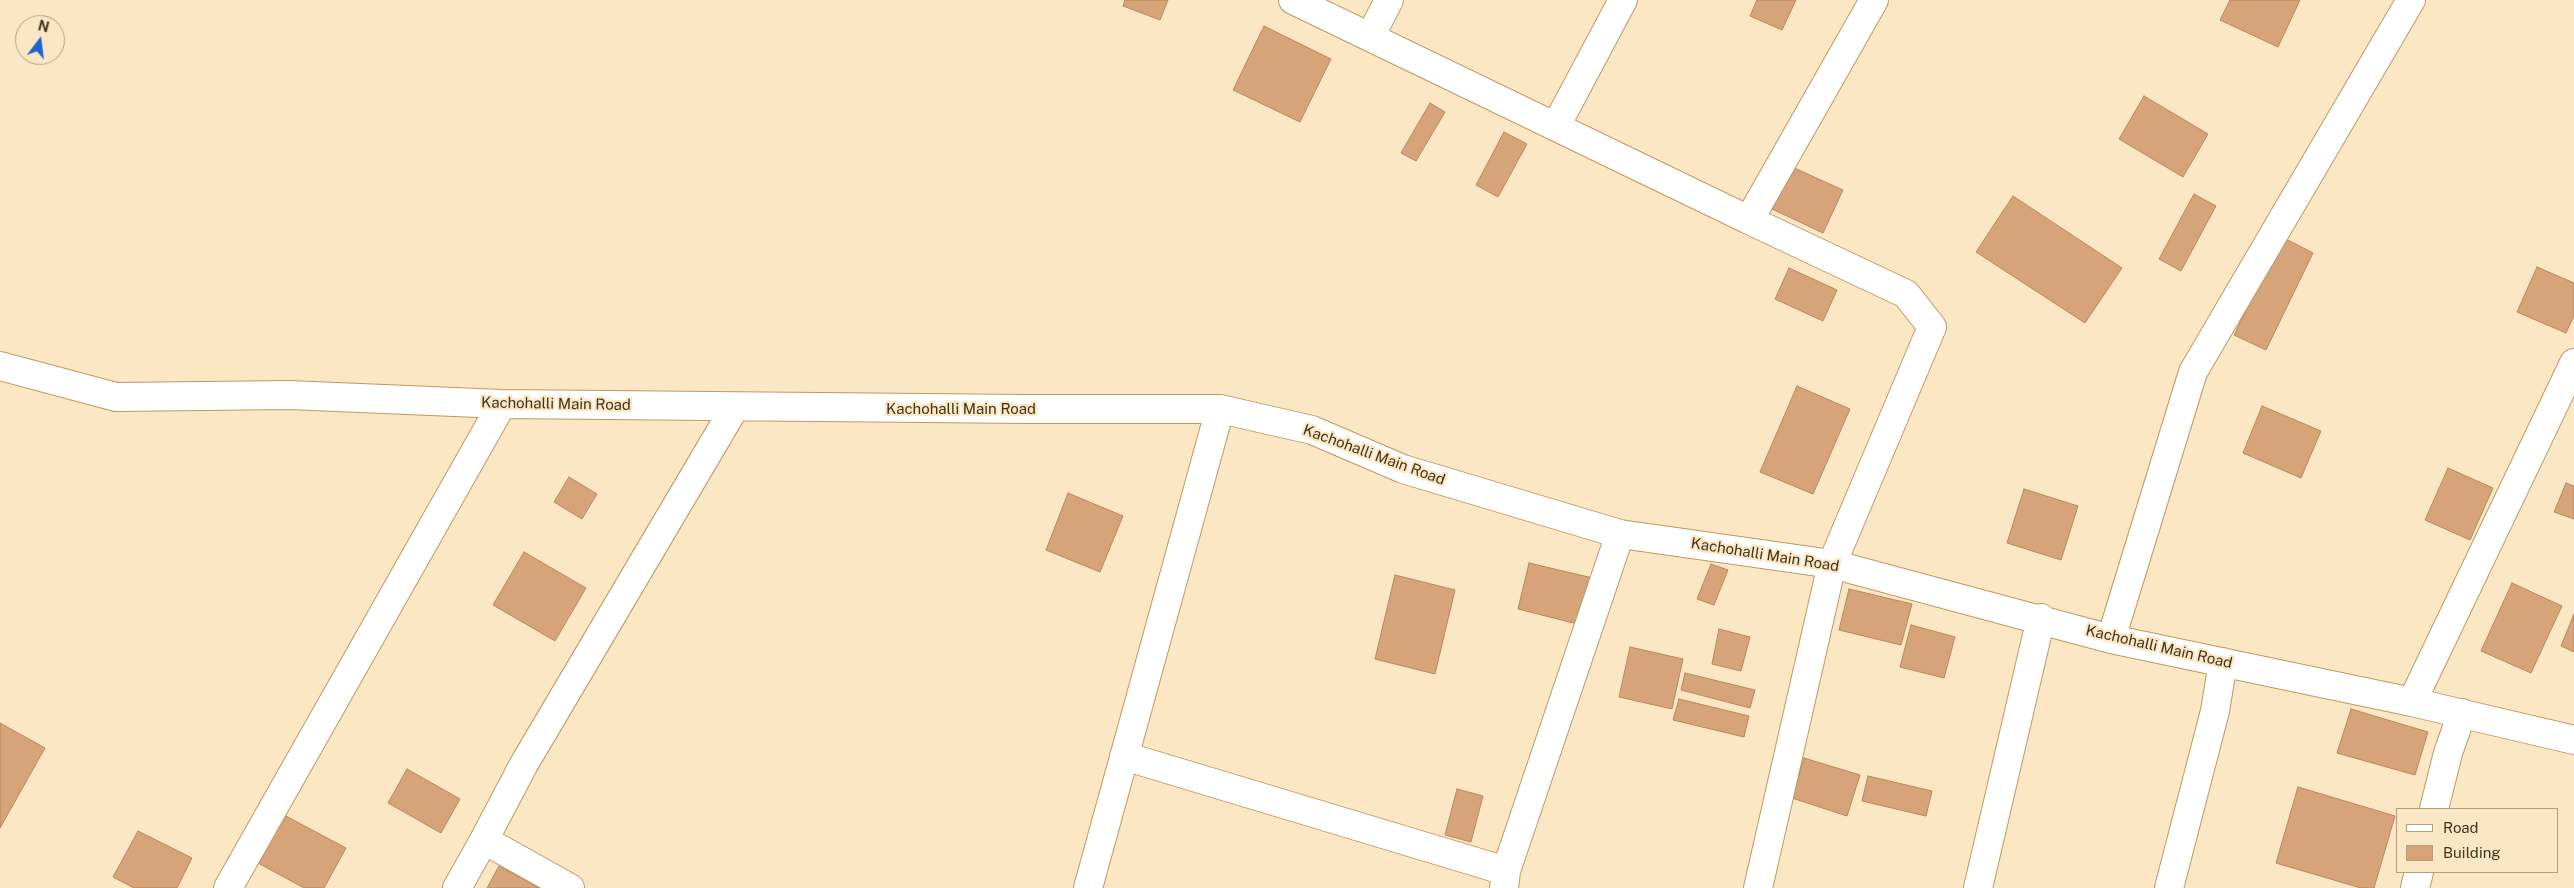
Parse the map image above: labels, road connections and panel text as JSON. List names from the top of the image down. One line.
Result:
{"streets":{"street":["Kachohalli Main Road"]},"legend":["Road","Building"],"north":"top"}
